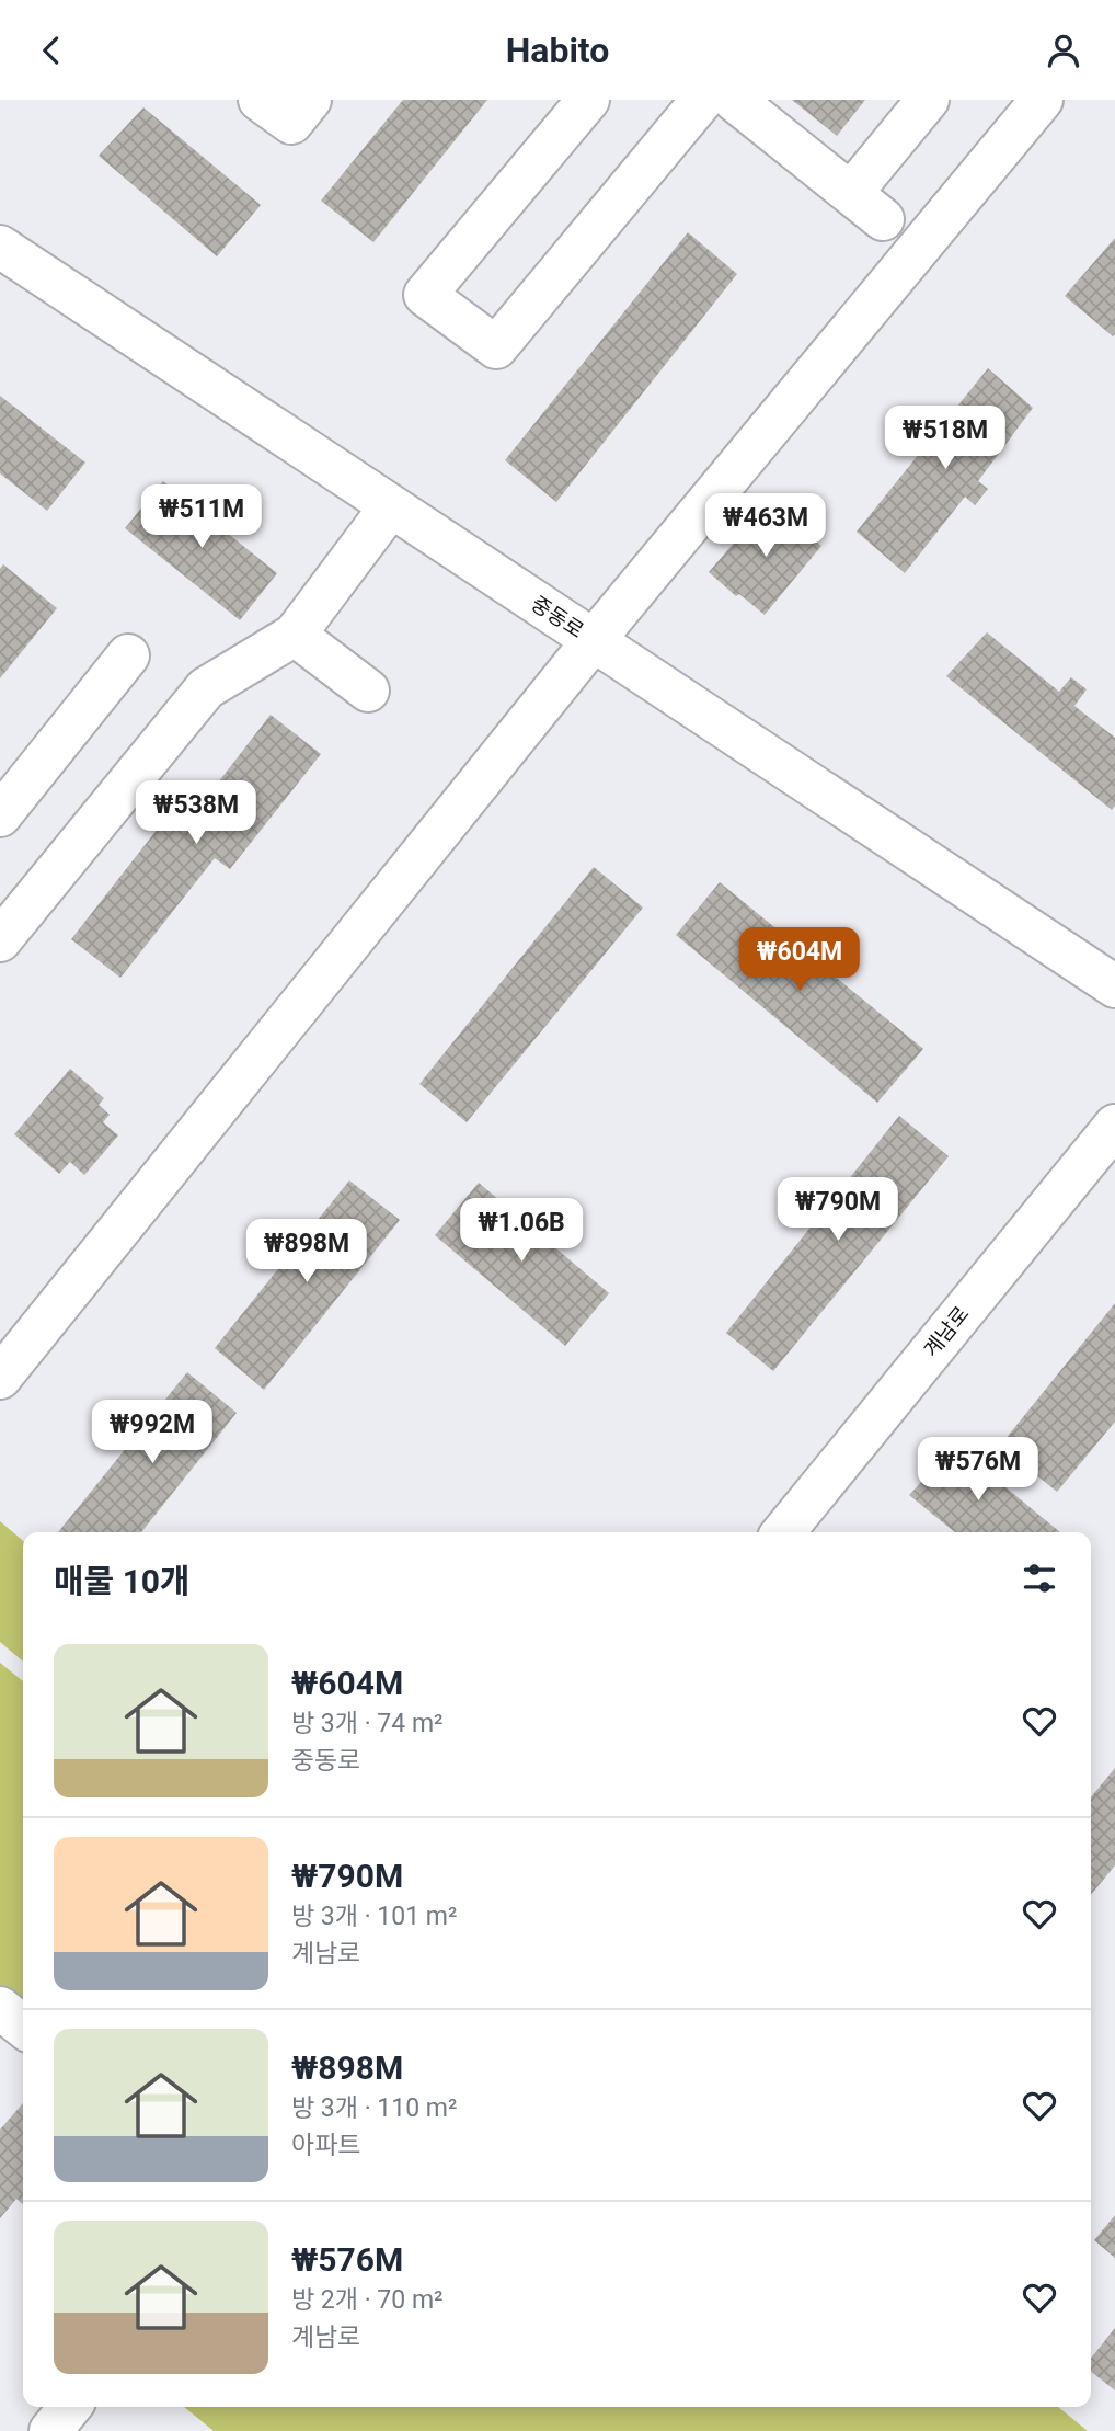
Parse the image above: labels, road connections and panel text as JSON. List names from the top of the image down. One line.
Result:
{"streets":{"street":["중동로","계남로"]},"page":{"header":"Habito","price":["₩518M","₩511M","₩463M","₩538M","₩604M","₩790M","₩1.06B","₩898M","₩992M","₩576M"],"heading":"매물 10개","list":[{"name":"₩604M","note":"방 3개 · 74 m² · 중동로"},{"name":"₩790M","note":"방 3개 · 101 m² · 계남로"},{"name":"₩898M","note":"방 3개 · 110 m² · 아파트"},{"name":"₩576M","note":"방 2개 · 70 m² · 계남로"}]}}
